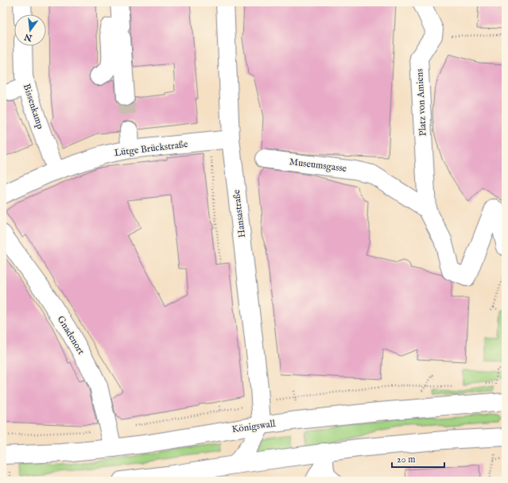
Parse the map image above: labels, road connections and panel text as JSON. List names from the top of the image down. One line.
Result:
{"streets":{"street":["Platz von Amiens","Bissenkamp","Lütge Brückstraße","Museumsgasse","Hansastraße","Gnadenort","Königswall"]},"crossings":[["Platz von Amiens","Museumsgasse"],["Bissenkamp","Lütge Brückstraße"],["Lütge Brückstraße","Hansastraße"],["Hansastraße","Königswall"],["Gnadenort","Königswall"]],"scale_bar":"20 m","north":"bottom"}
